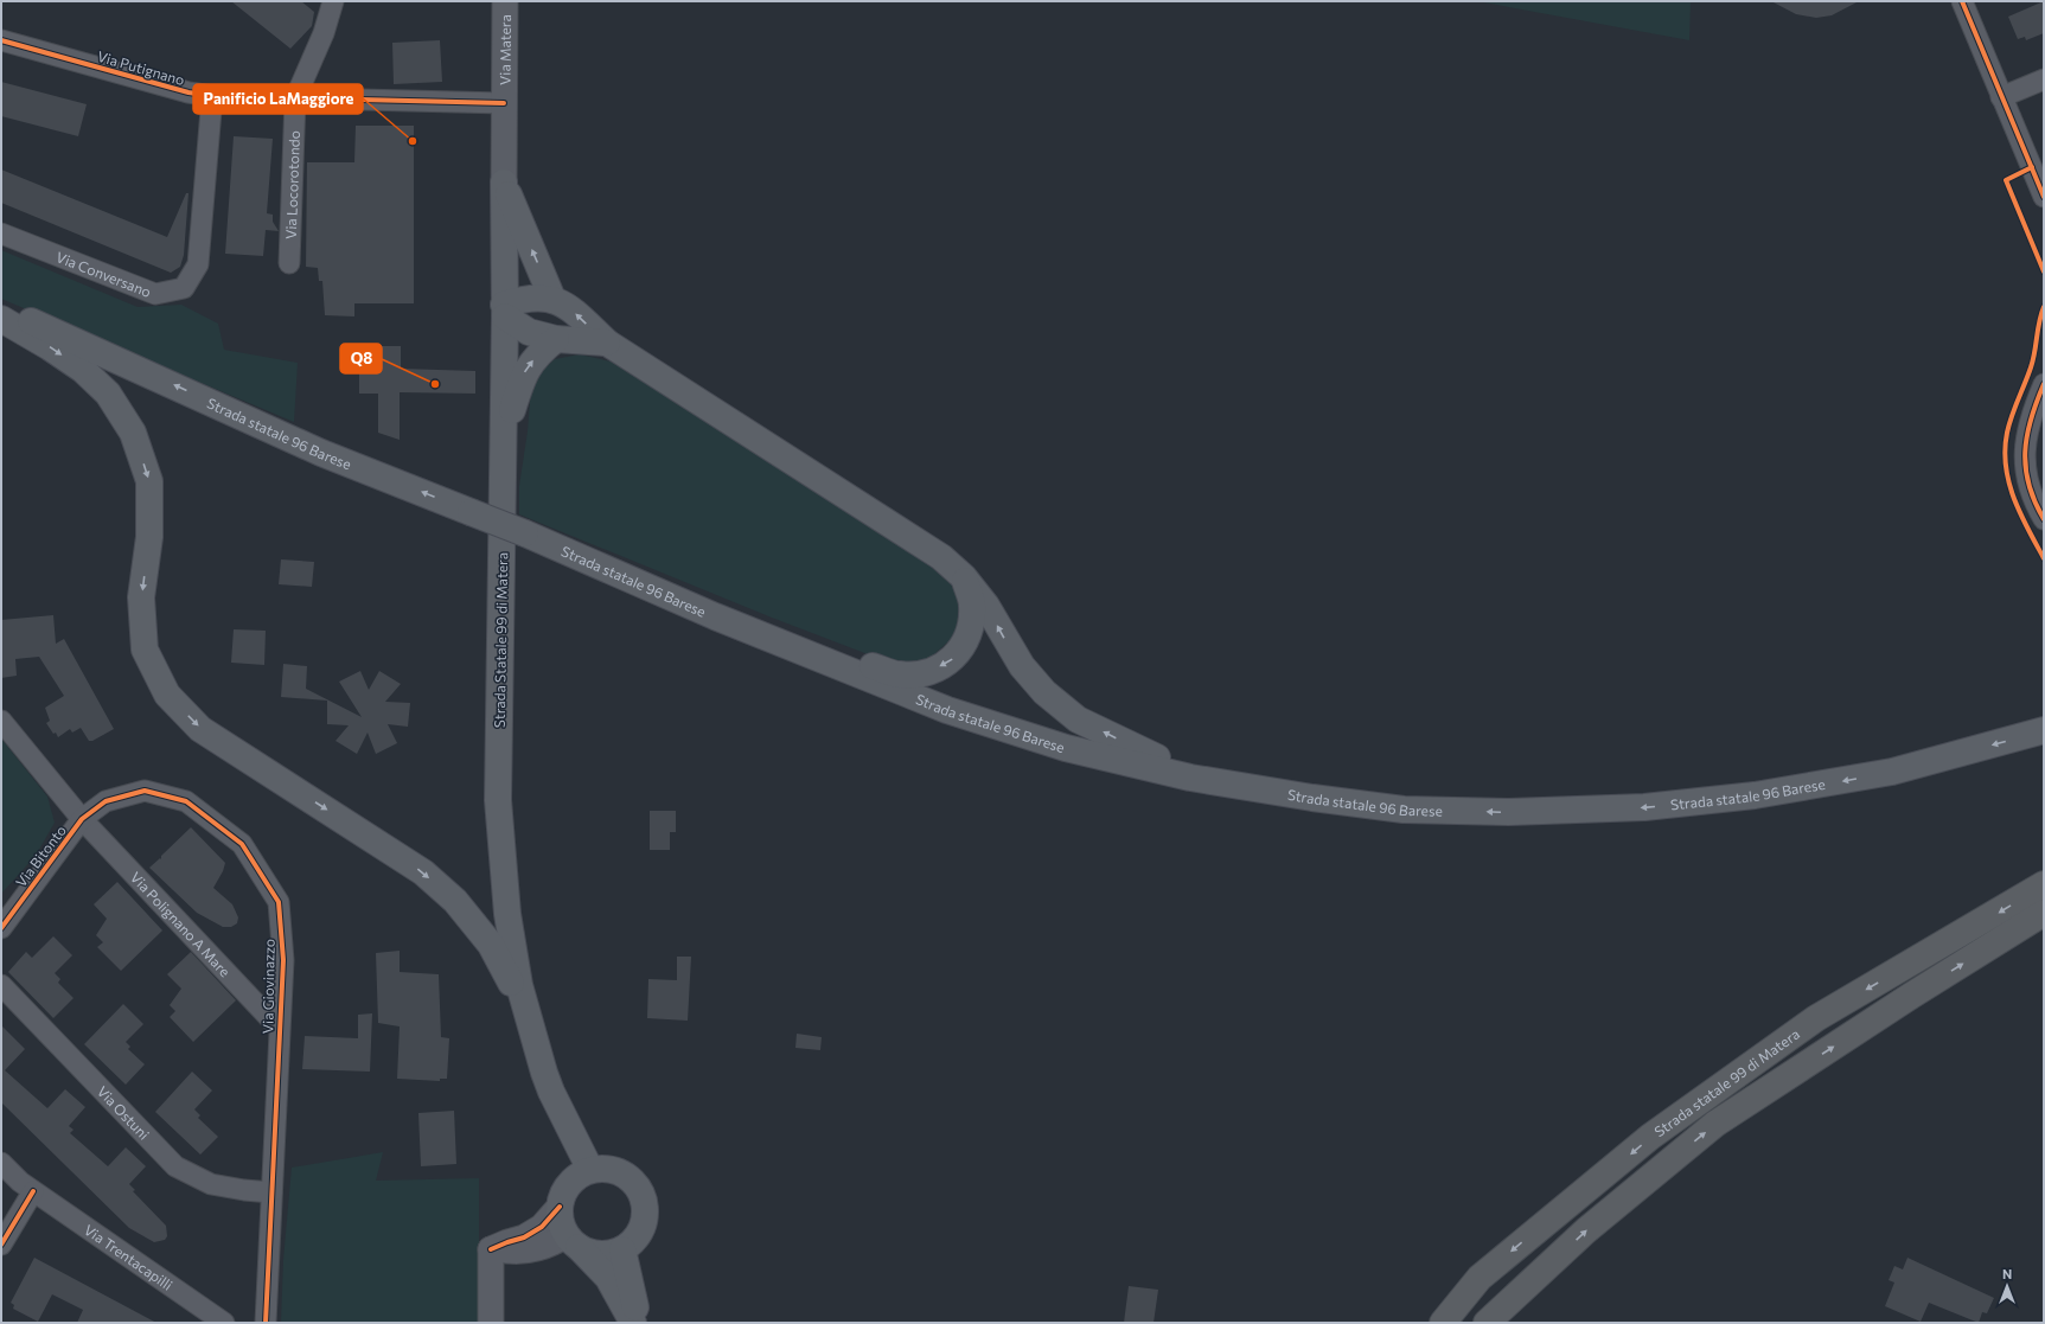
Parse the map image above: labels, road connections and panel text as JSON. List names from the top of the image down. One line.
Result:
{"streets":{"highway":["Strada statale 99 di Matera"],"main road":["Strada statale 96 Barese","Strada Statale 99 di Matera"],"street":["Via Matera","Via Putignano","Via Locorotondo","Via Conversano","Via Bitonto","Via Polignano A Mare","Via Giovinazzo","Via Ostuni","Via Trentacapilli"]},"crossings":[["Via Matera","Via Putignano"],["Via Matera","Strada Statale 99 di Matera"],["Via Putignano","Via Locorotondo"],["Via Putignano","Via Conversano"],["Via Bitonto","Via Polignano A Mare"],["Via Bitonto","Via Giovinazzo"],["Via Polignano A Mare","Via Giovinazzo"],["Via Giovinazzo","Via Ostuni"]],"one_way":["Strada statale 96 Barese"],"places":["Panificio LaMaggiore","Q8"],"north":"top"}
